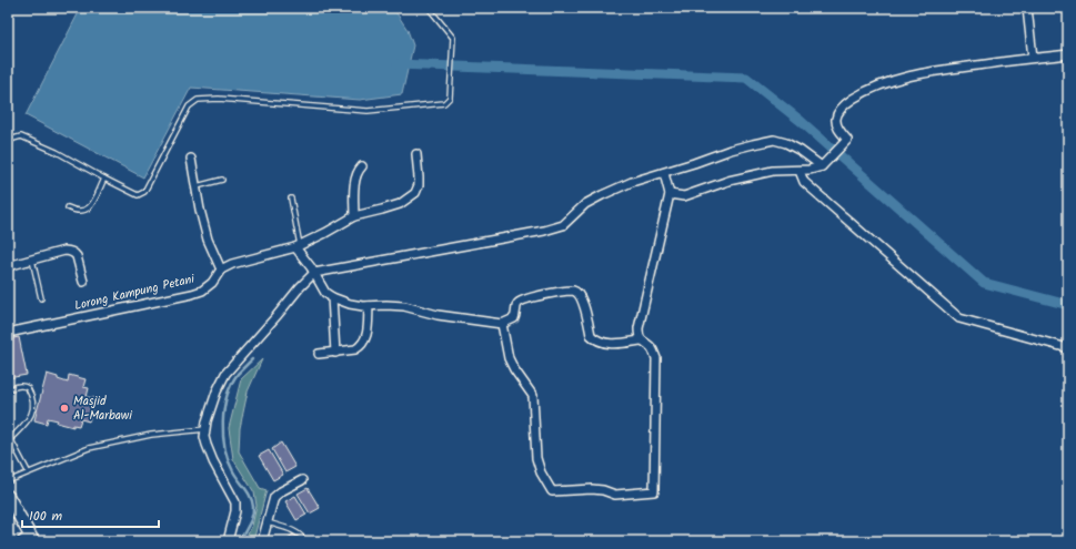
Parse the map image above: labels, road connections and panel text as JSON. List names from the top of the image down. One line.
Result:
{"streets":{"street":["Lorong Kampung Petani"]},"places":["Masjid Al-Marbawi"],"scale_bar":"100 m"}
